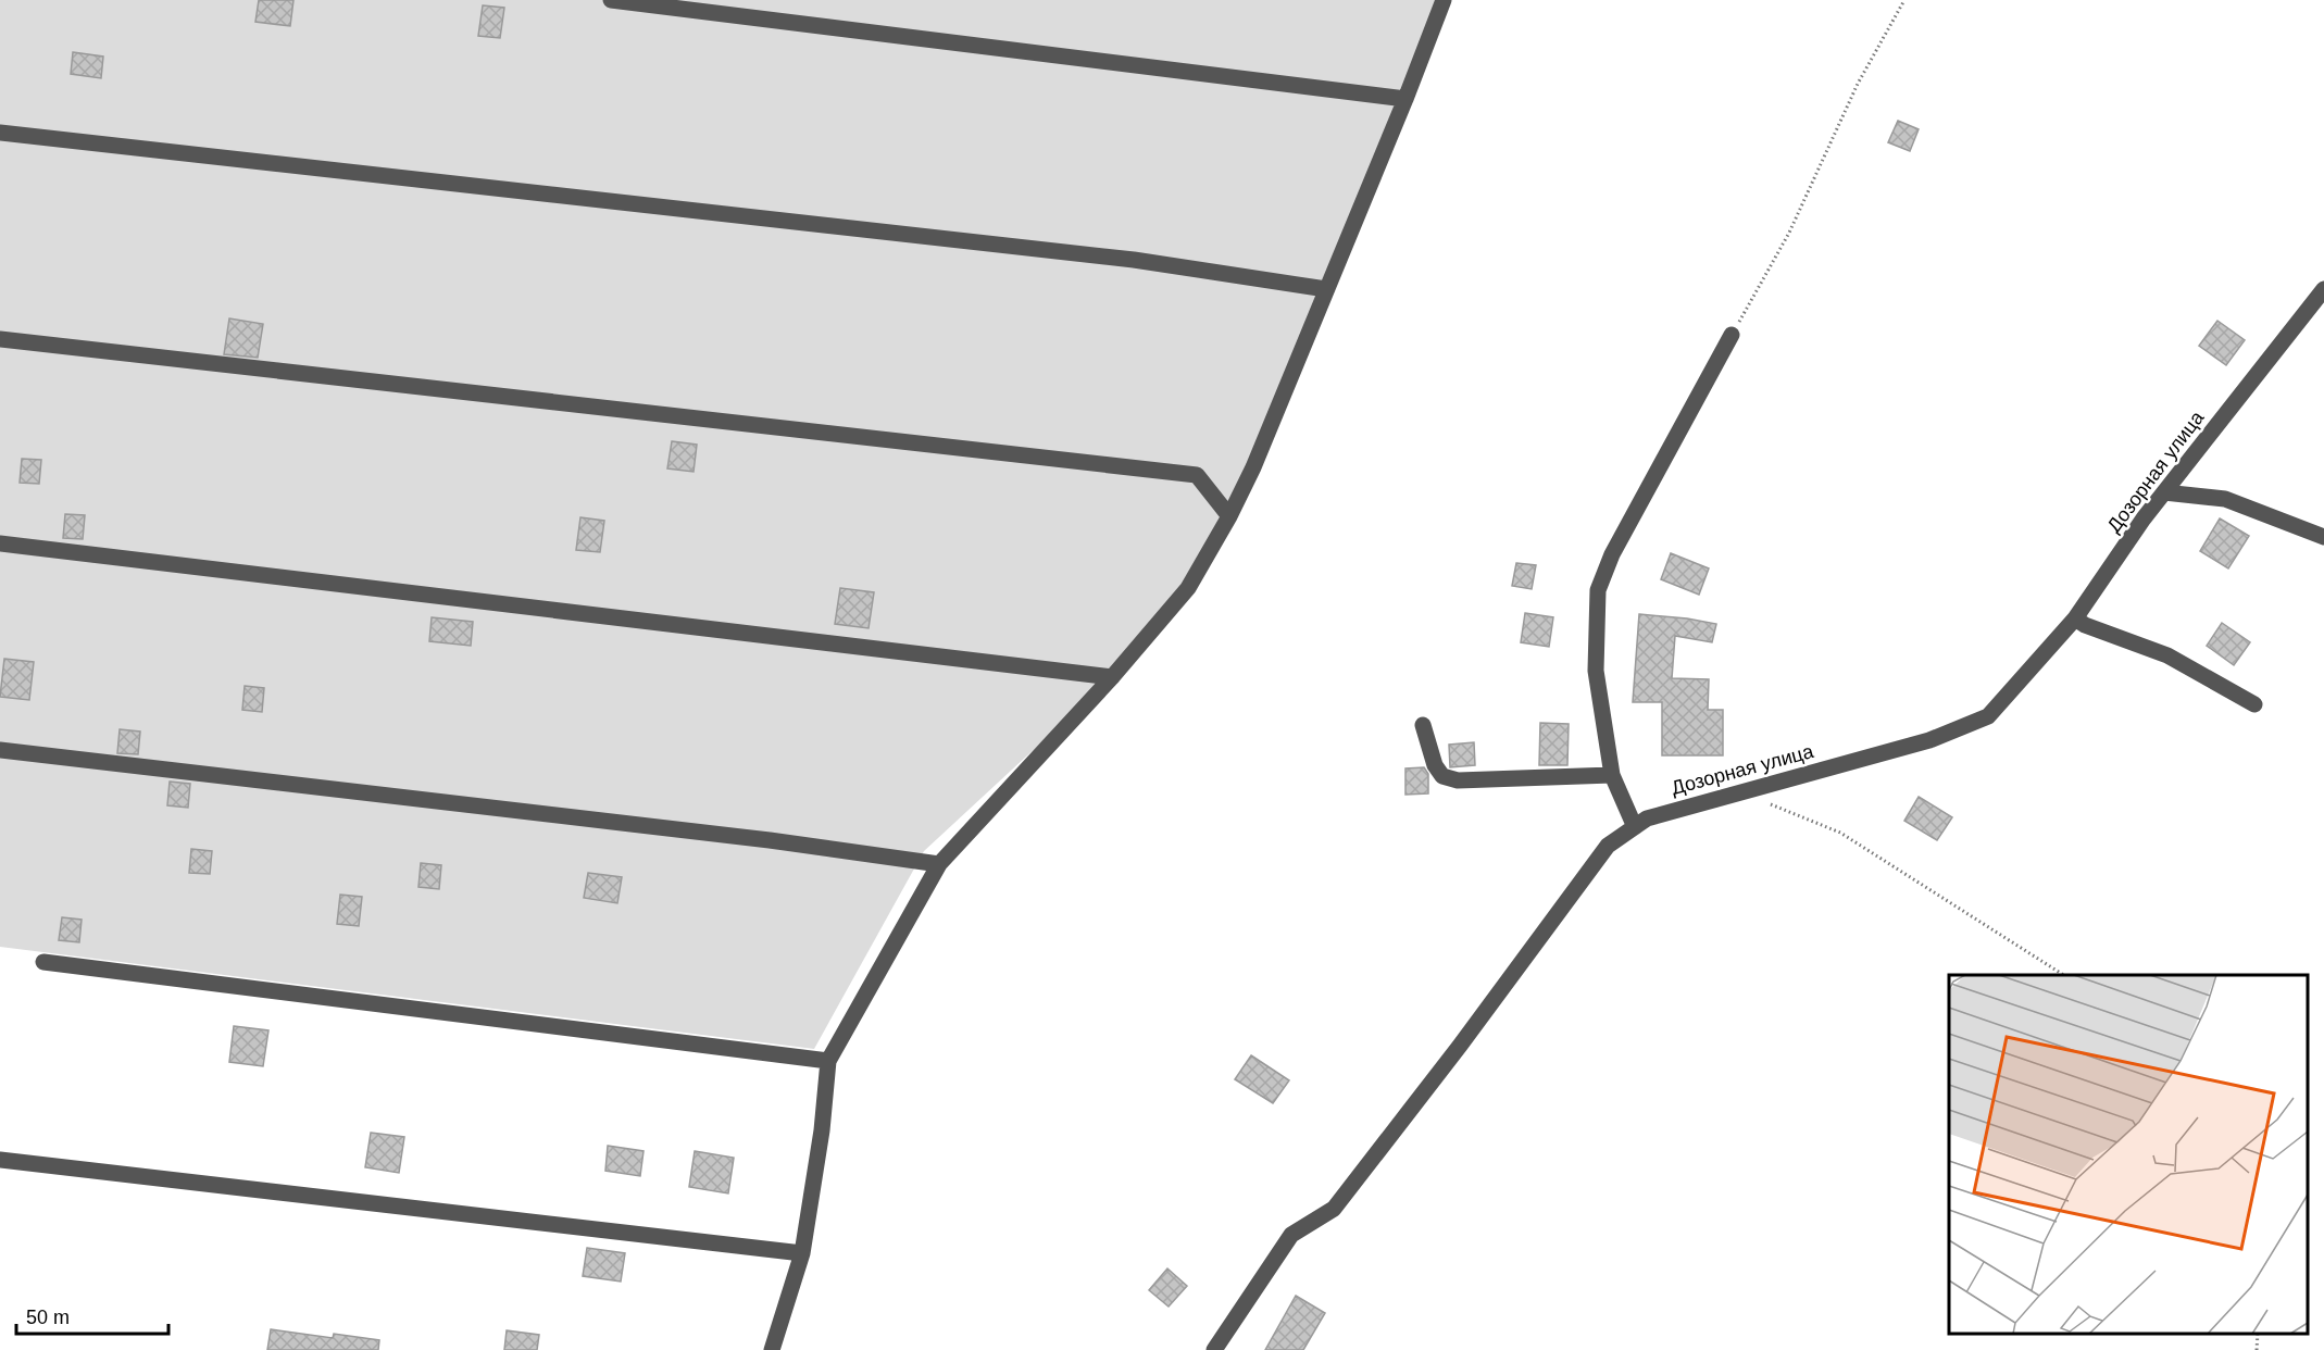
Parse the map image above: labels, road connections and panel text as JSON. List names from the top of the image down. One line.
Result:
{"streets":{"street":["Дозорная улица"]},"scale_bar":"50 m"}
